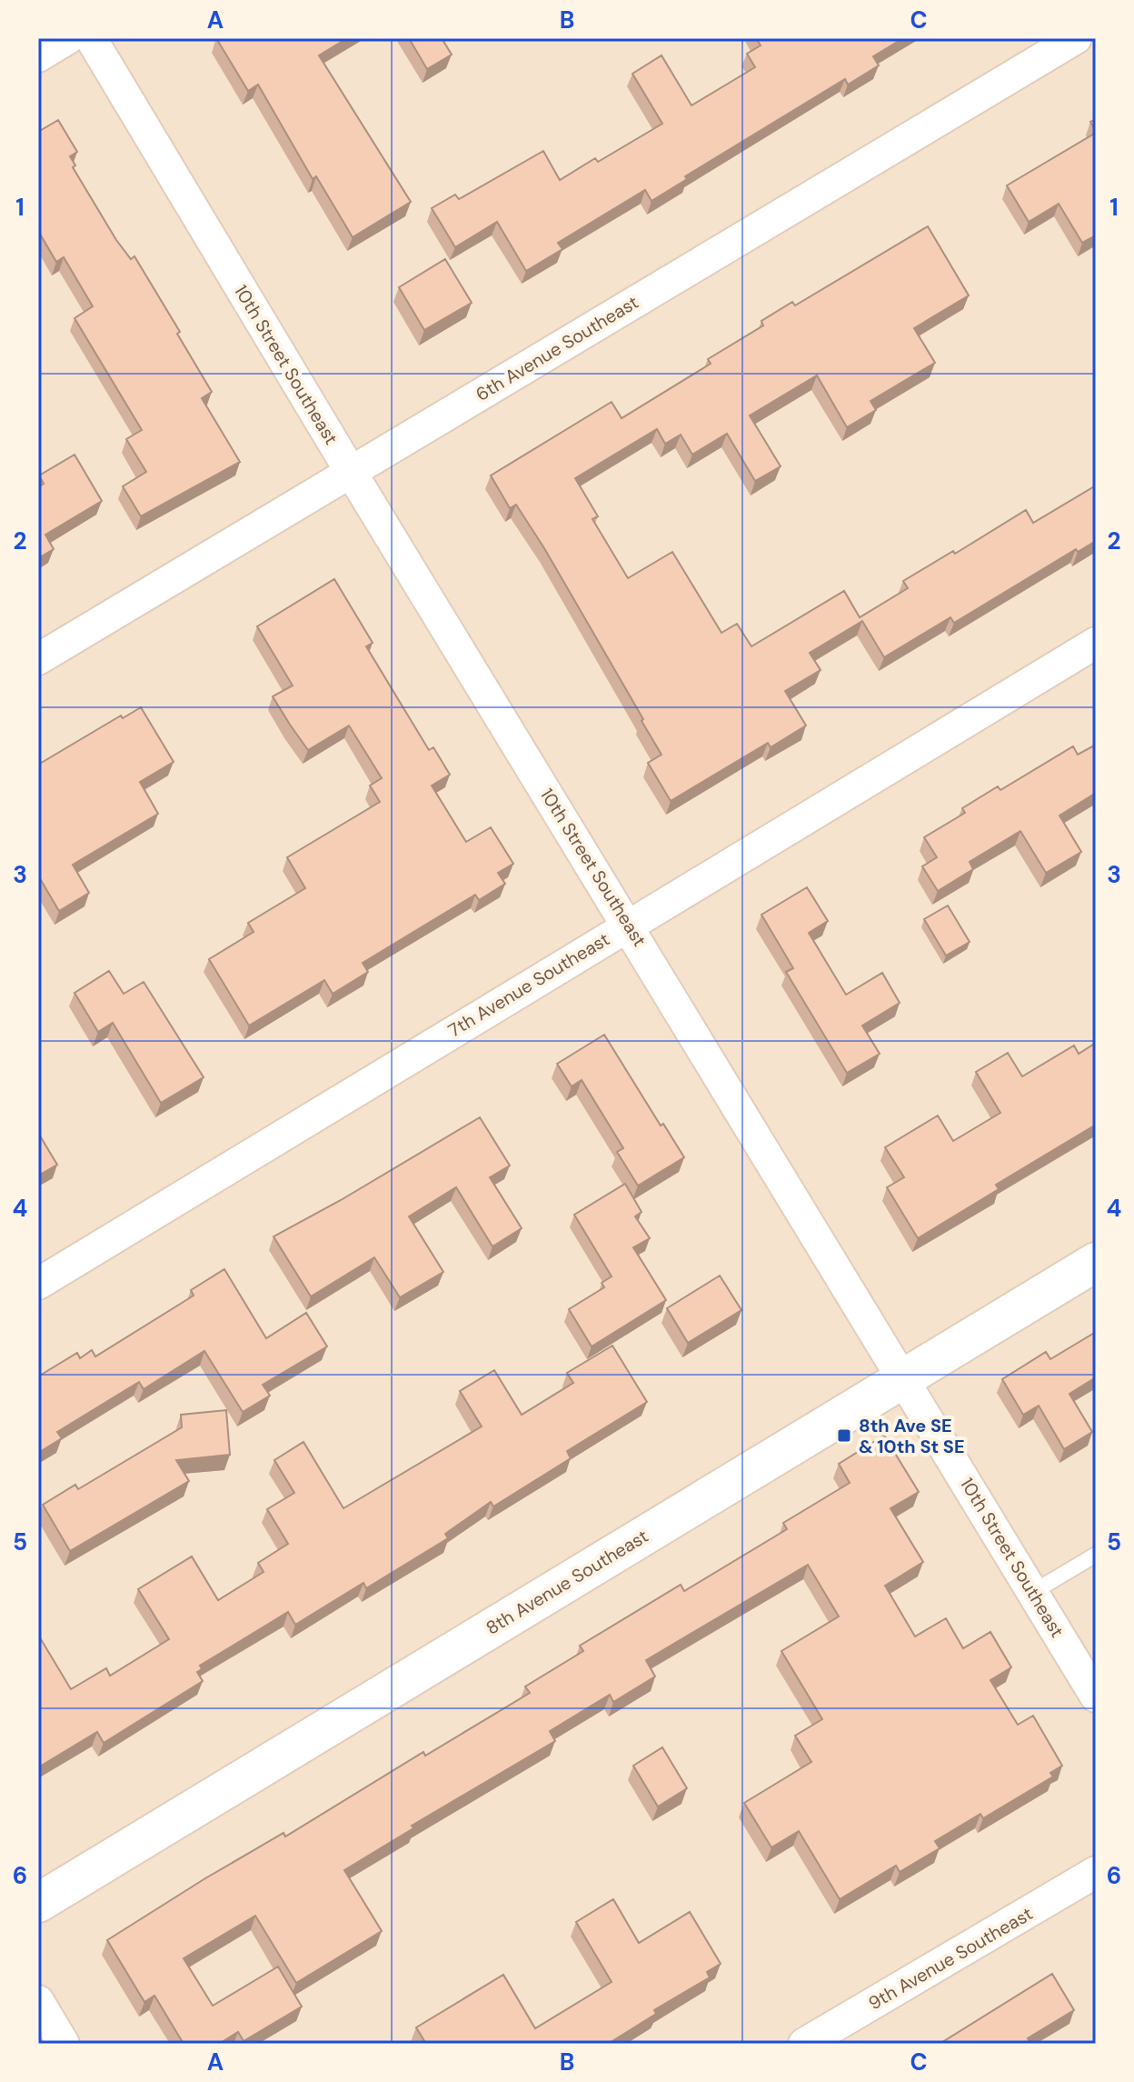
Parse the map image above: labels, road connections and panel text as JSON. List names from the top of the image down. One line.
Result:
{"streets":{"street":["6th Avenue Southeast","10th Street Southeast","7th Avenue Southeast","8th Avenue Southeast","9th Avenue Southeast"]},"crossings":[["6th Avenue Southeast","10th Street Southeast"],["10th Street Southeast","7th Avenue Southeast"],["10th Street Southeast","8th Avenue Southeast"]],"places":{"transit":["8th Ave SE & 10th St SE"]},"grid":{"columns":["A","B","C"],"rows":["1","2","3","4","5","6"]}}
